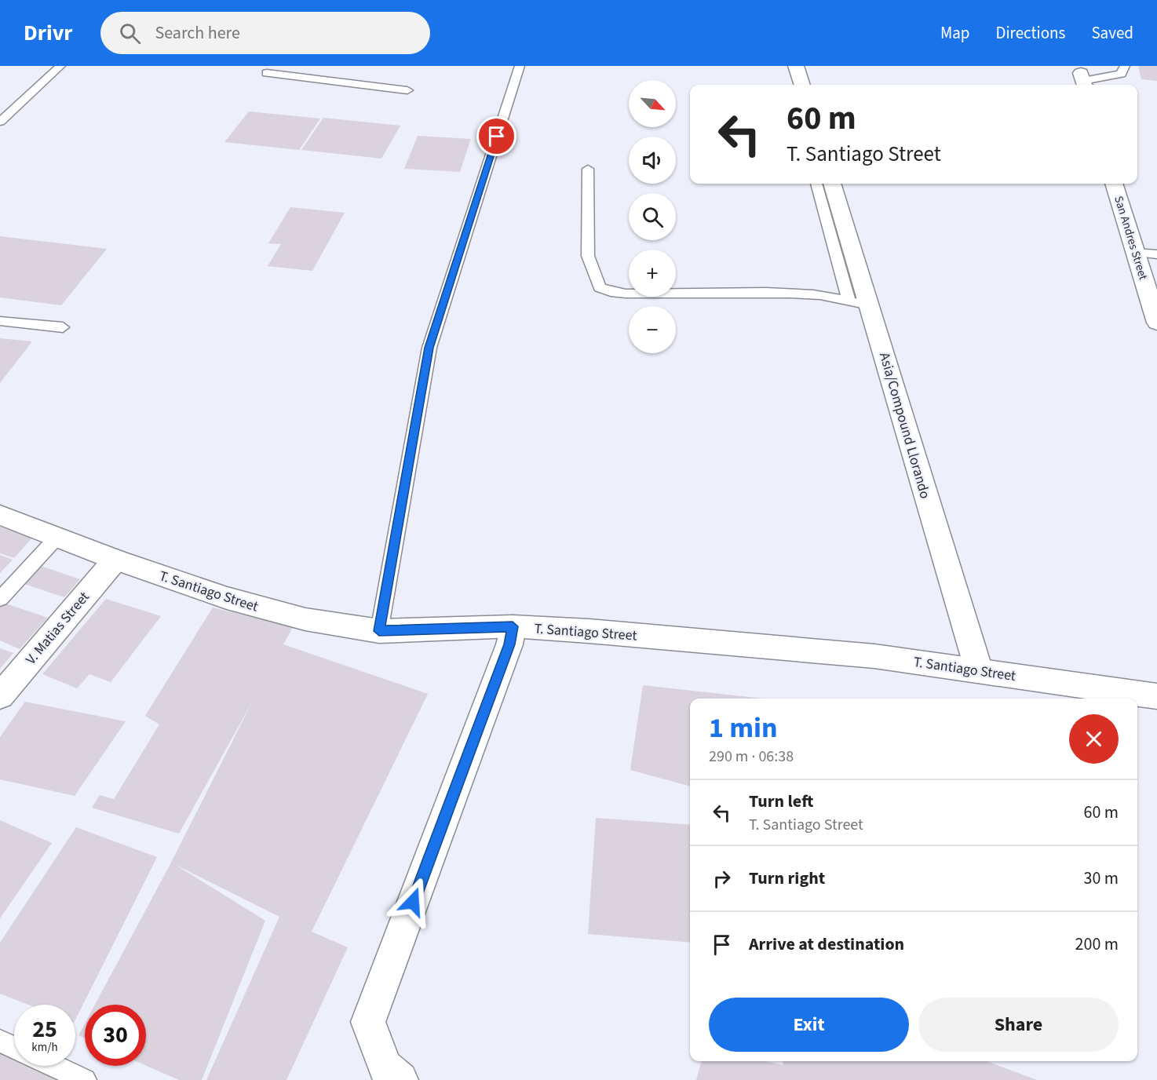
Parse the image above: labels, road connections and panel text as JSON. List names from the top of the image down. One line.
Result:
{"streets":{"street":["San Andres Street","Asia/Compound Llorando","T. Santiago Street","V. Matias Street"]},"crossings":[["Asia/Compound Llorando","T. Santiago Street"],["T. Santiago Street","V. Matias Street"]],"north":"bottom right","page":{"header":"Drivr","search":"Search here","nav":["Map","Directions","Saved"],"map_buttons":["+","−"],"turn":["60 m","T. Santiago Street"],"heading":["1 min","290 m · 06:38"],"list":[{"name":"Turn left","note":"T. Santiago Street","value":"60 m"},{"name":"Turn right","value":"30 m"},{"name":"Arrive at destination","value":"200 m"}],"buttons":["Exit","Share"],"speed":"25 km/h","limit":"30"}}
